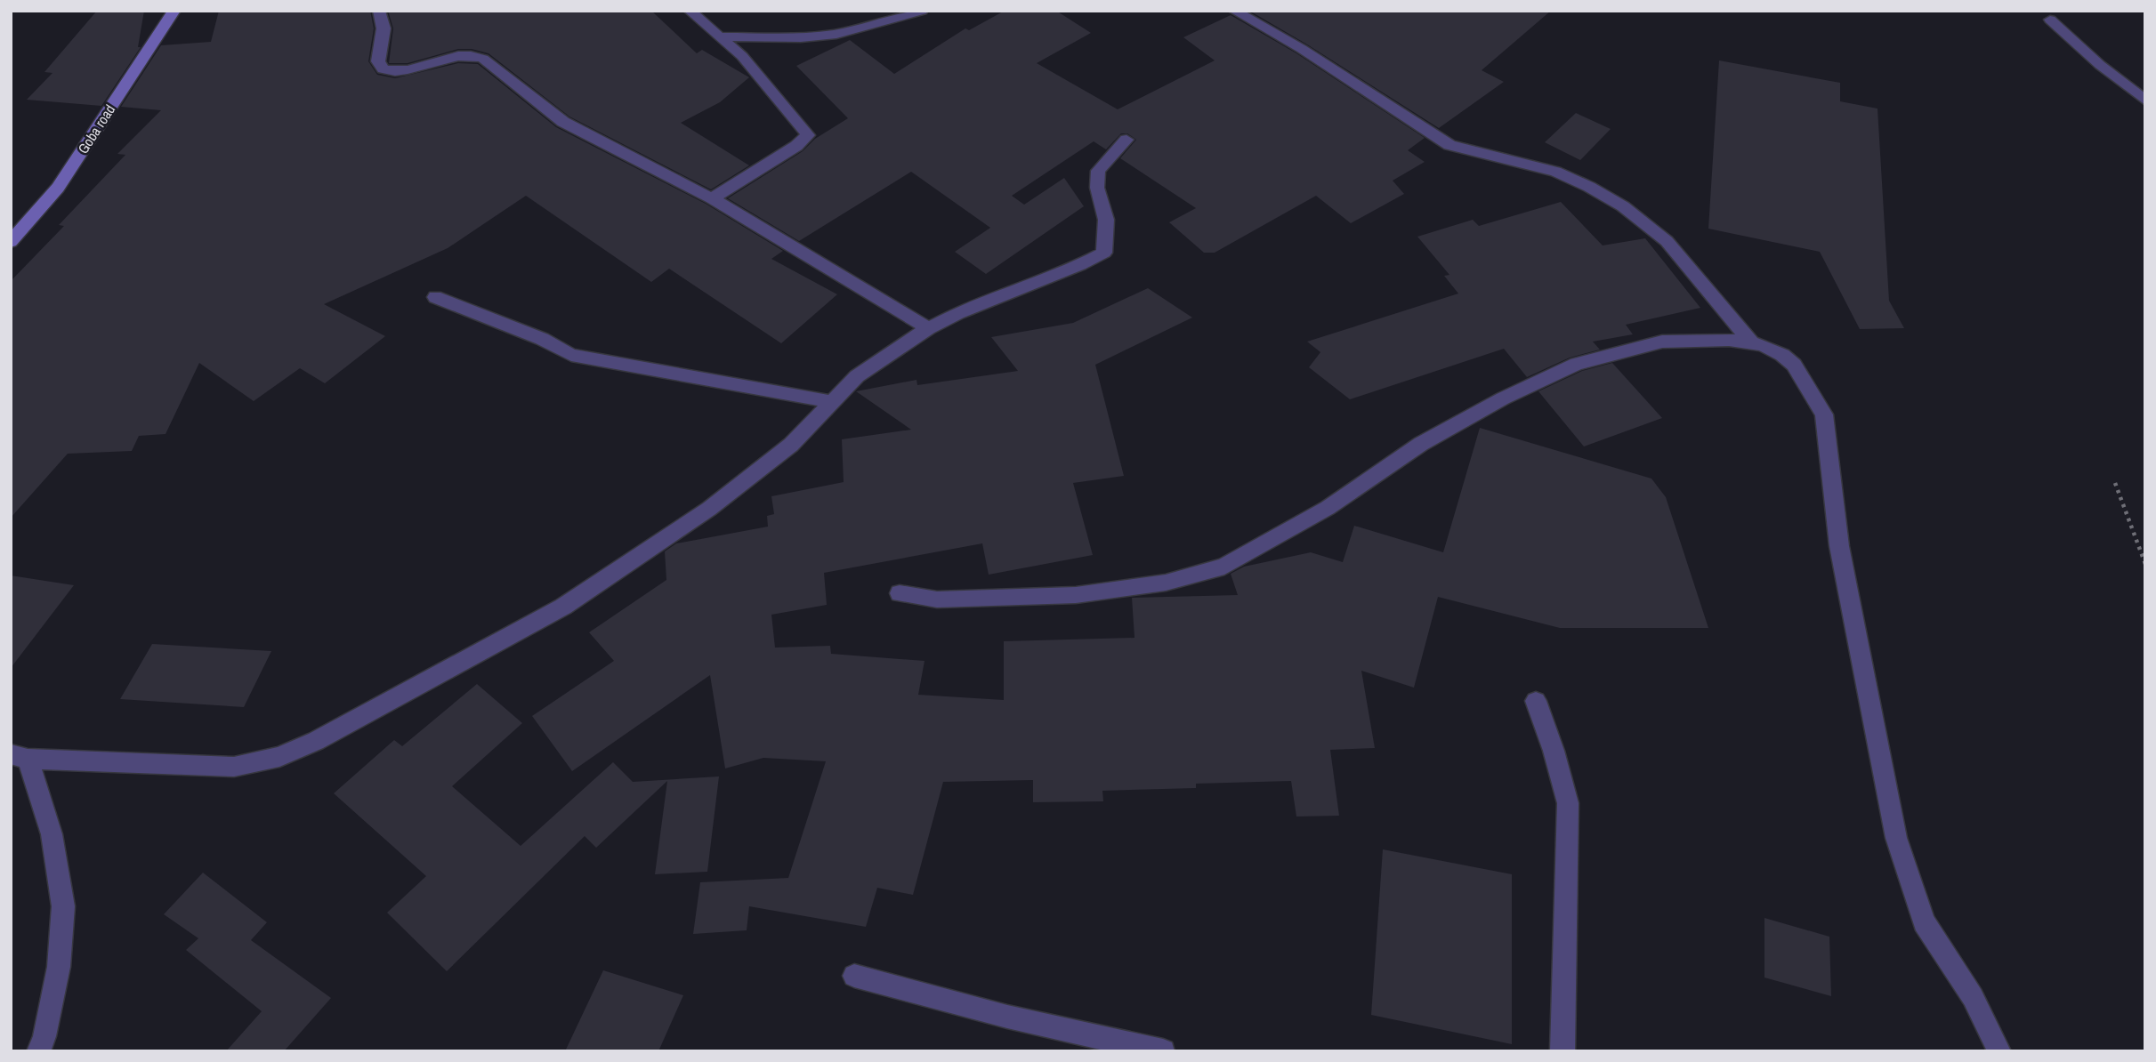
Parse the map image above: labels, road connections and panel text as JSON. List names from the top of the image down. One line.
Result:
{"streets":{"main road":["Goba road"]}}
